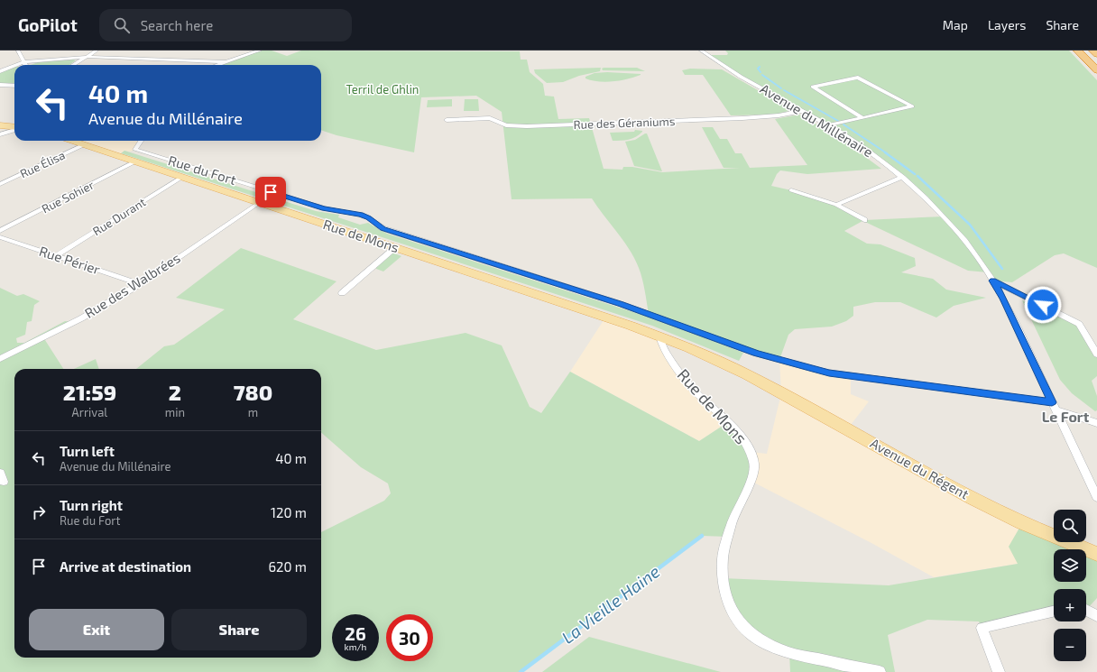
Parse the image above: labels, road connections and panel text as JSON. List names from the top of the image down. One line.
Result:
{"streets":{"main road":["Rue de Mons","Avenue du Régent"],"street":["Avenue du Millénaire","Rue des Géraniums","Rue Élisa","Rue du Fort","Rue Sohier","Rue Durant","Rue Périer","Rue des Walbrées"]},"crossings":[["Avenue du Millénaire","Rue des Géraniums"],["Avenue du Millénaire","Rue du Fort"],["Rue Élisa","Rue de Mons"],["Rue Sohier","Rue de Mons"],["Rue Durant","Rue de Mons"],["Rue Durant","Rue Périer"],["Rue de Mons","Rue des Walbrées"],["Rue de Mons","Avenue du Régent"],["Rue Périer","Rue des Walbrées"]],"districts":["Le Fort"],"water":["La Vieille Haine"],"parks":["Terril de Ghlin"],"page":{"header":"GoPilot","search":"Search here","nav":["Map","Layers","Share"],"turn":["40 m","Avenue du Millénaire"],"eta":["21:59","Arrival","2","min","780","m"],"list":[{"name":"Turn left","note":"Avenue du Millénaire","value":"40 m"},{"name":"Turn right","note":"Rue du Fort","value":"120 m"},{"name":"Arrive at destination","value":"620 m"}],"map_buttons":["+","−"],"buttons":["Exit","Share"],"speed":"26 km/h","limit":"30"}}
